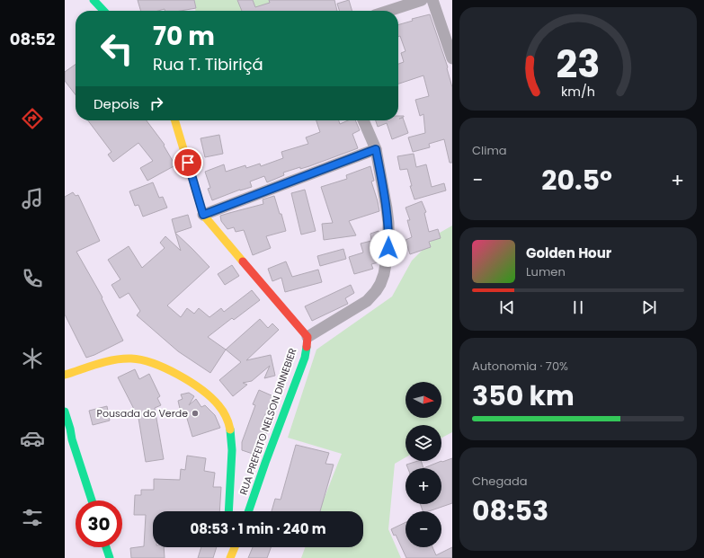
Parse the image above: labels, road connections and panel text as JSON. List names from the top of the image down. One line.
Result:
{"streets":{"street":["RUA PREFEITO NELSON DINNEBIER"]},"places":["Pousada do Verde"],"north":"right","page":{"tabs":"08:52","turn":["70 m","Rua T. Tibiriçá"],"then":"Depois","tile":["Clima",["Autonomia · 70%","350 km"],["Chegada","08:53"]],"heat":["−","20.5°","+"],"song":["Golden Hour","Lumen"],"map_buttons":["+","−"],"limit":"30","trip":"08:53 · 1 min · 240 m","gauge":["23","km/h"]}}
